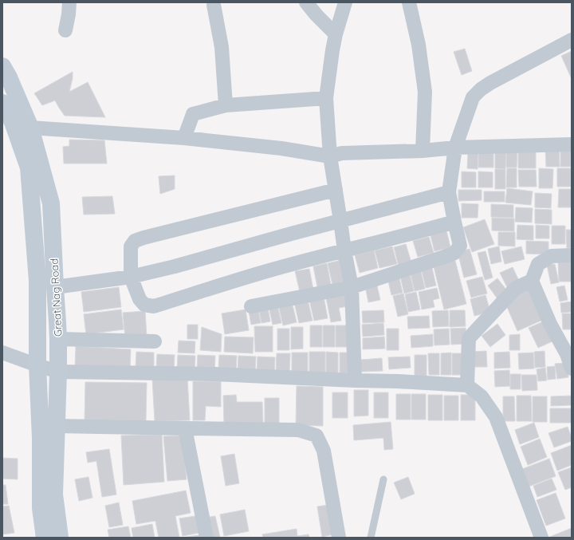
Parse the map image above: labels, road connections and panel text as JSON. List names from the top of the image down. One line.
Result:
{"streets":{"main road":["Great Nag Road"]}}
